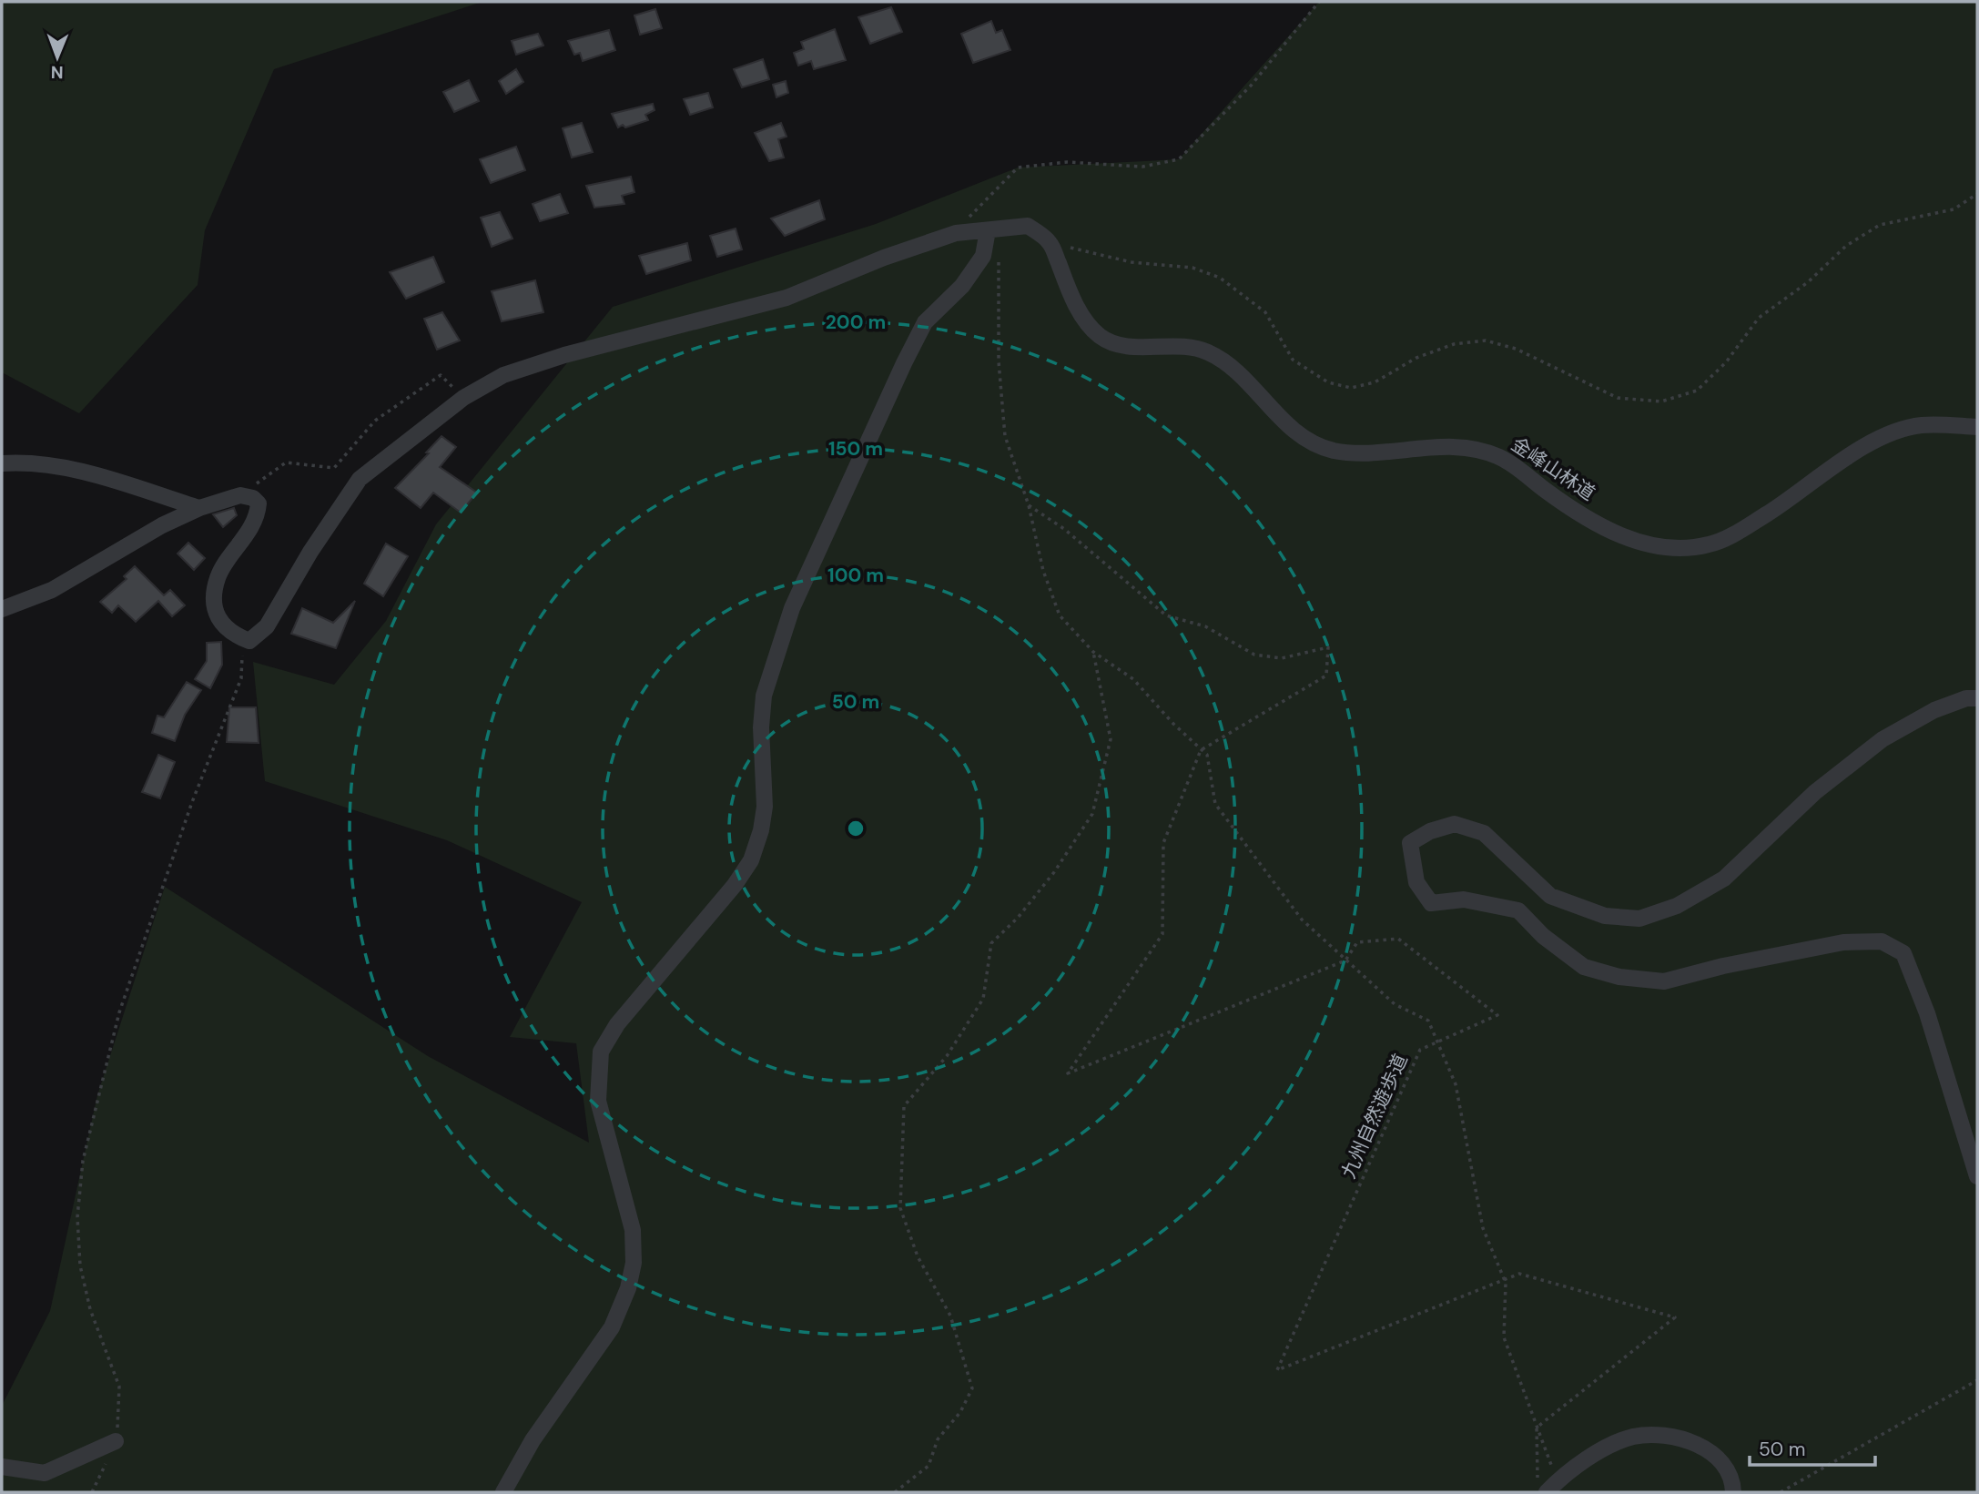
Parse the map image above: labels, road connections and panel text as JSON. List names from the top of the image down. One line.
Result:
{"streets":{"street":["金峰山林道"],"path":["九州自然遊歩道"]},"scale_bar":"50 m","north":"bottom","rings":["200 m","150 m","100 m","50 m"]}
